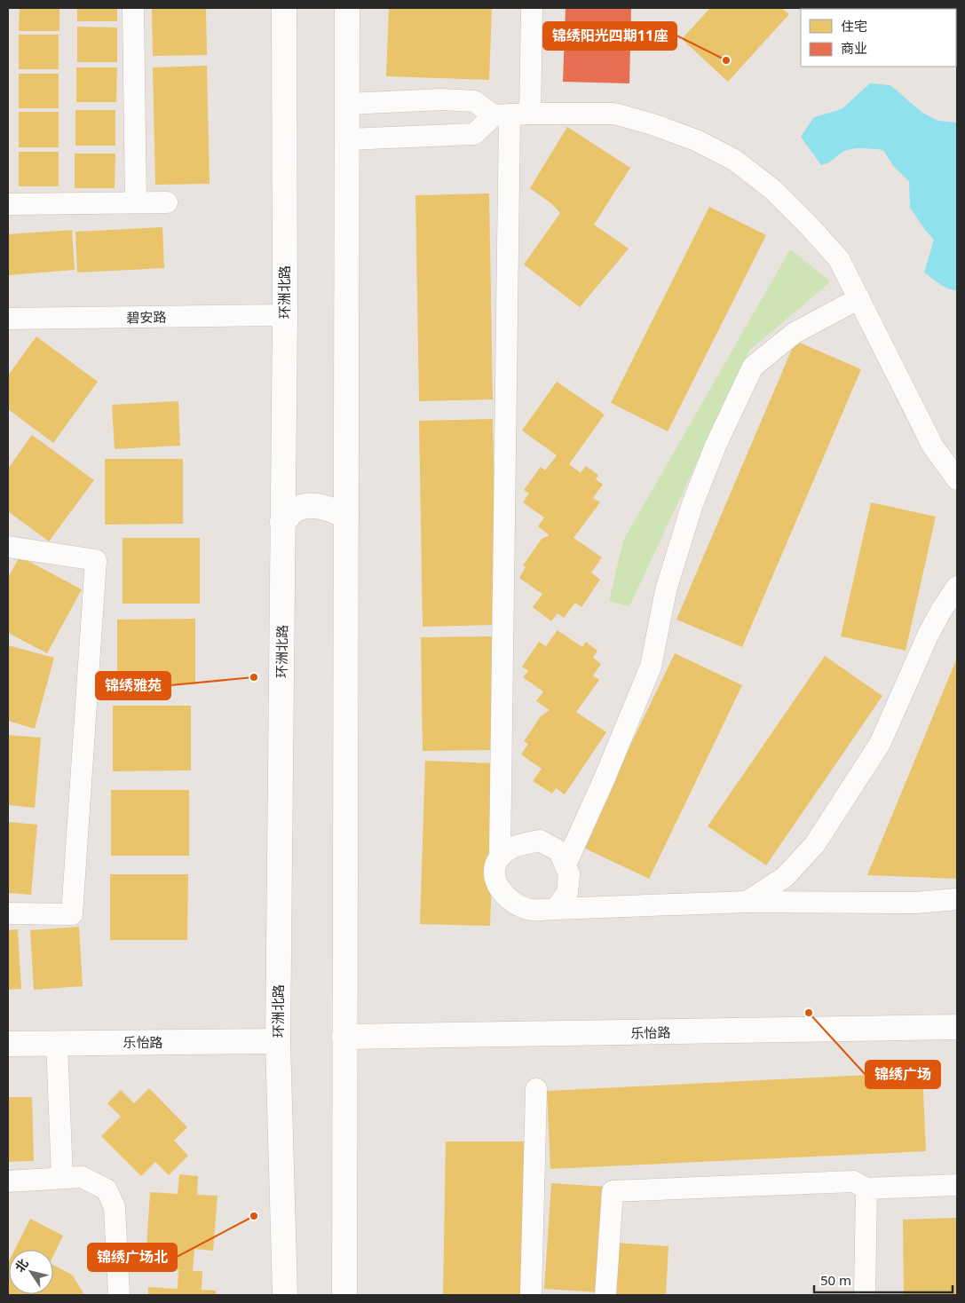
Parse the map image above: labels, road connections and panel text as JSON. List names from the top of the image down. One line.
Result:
{"streets":{"main road":["环洲北路","乐怡路"],"street":["碧安路"]},"crossings":[["环洲北路","碧安路"],["环洲北路","乐怡路"]],"places":["锦绣阳光四期11座","锦绣雅苑","锦绣广场","锦绣广场北"],"legend":["住宅","商业"],"scale_bar":"50 m","north":"top left"}
